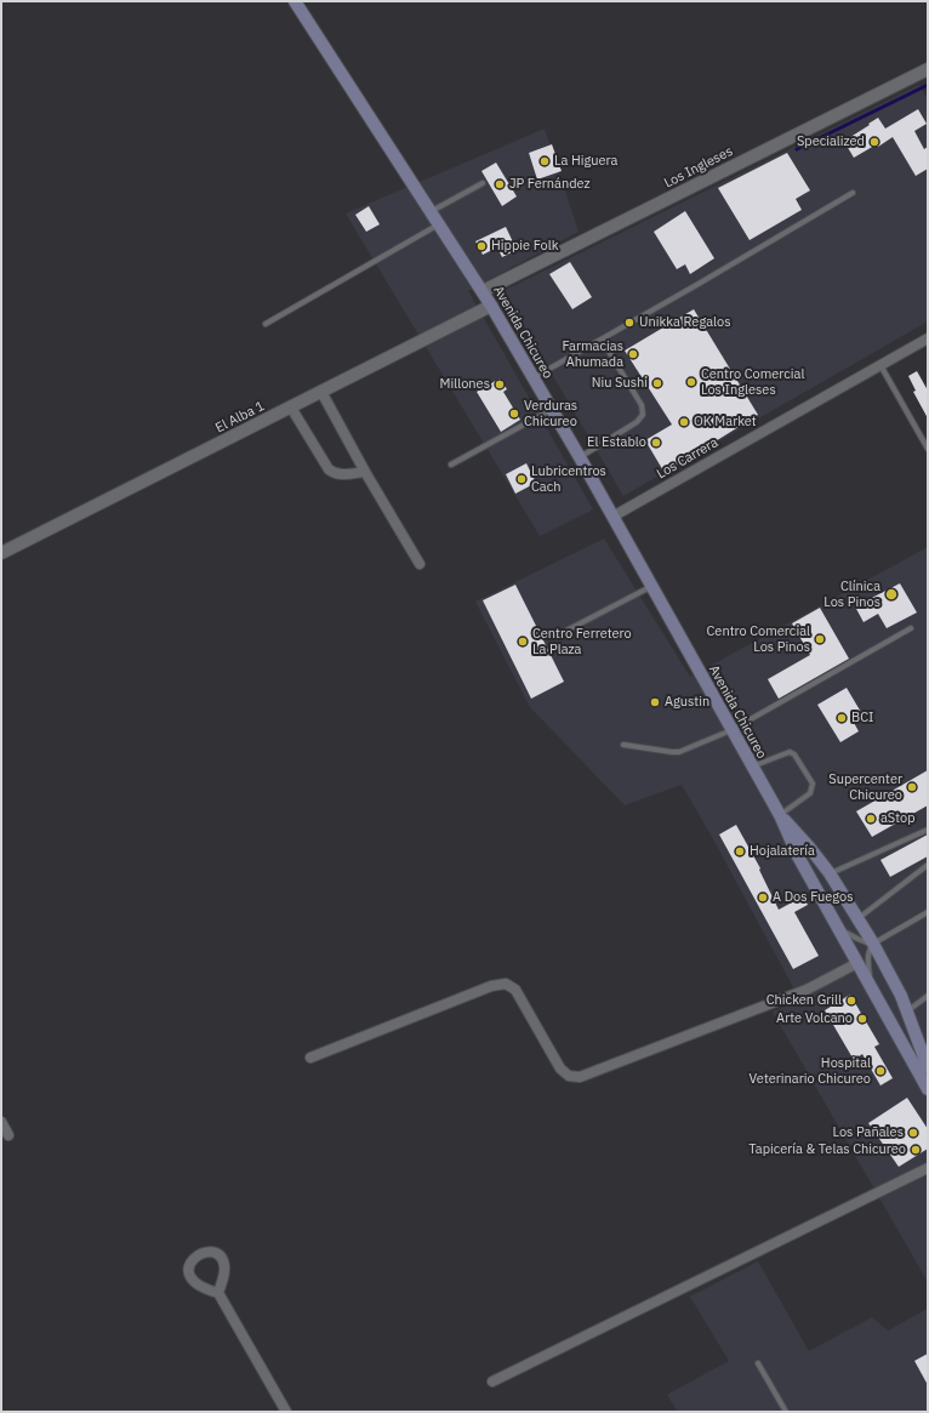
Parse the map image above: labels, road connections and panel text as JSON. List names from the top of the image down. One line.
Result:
{"streets":{"main road":["Avenida Chicureo"],"street":["Los Ingleses","El Alba 1","Los Carrera"]},"crossings":[["Los Ingleses","Avenida Chicureo"],["Avenida Chicureo","El Alba 1"],["Avenida Chicureo","Los Carrera"]],"places":["Specialized","La Higuera","JP Fernández","Hippie Folk","Unikka Regalos","Farmacias Ahumada","Centro Comercial Los Ingleses","Niu Sushi","Millones","Verduras Chicureo","OK Market","El Establo","Lubricentros Cach","Clínica Los Pinos","Centro Comercial Los Pinos","Centro Ferretero La Plaza","Agustin","BCI","Supercenter Chicureo","aStop","Hojalatería","A Dos Fuegos","Chicken Grill","Arte Volcano","Hospital Veterinario Chicureo","Los Pañales","Tapicería & Telas Chicureo"]}
